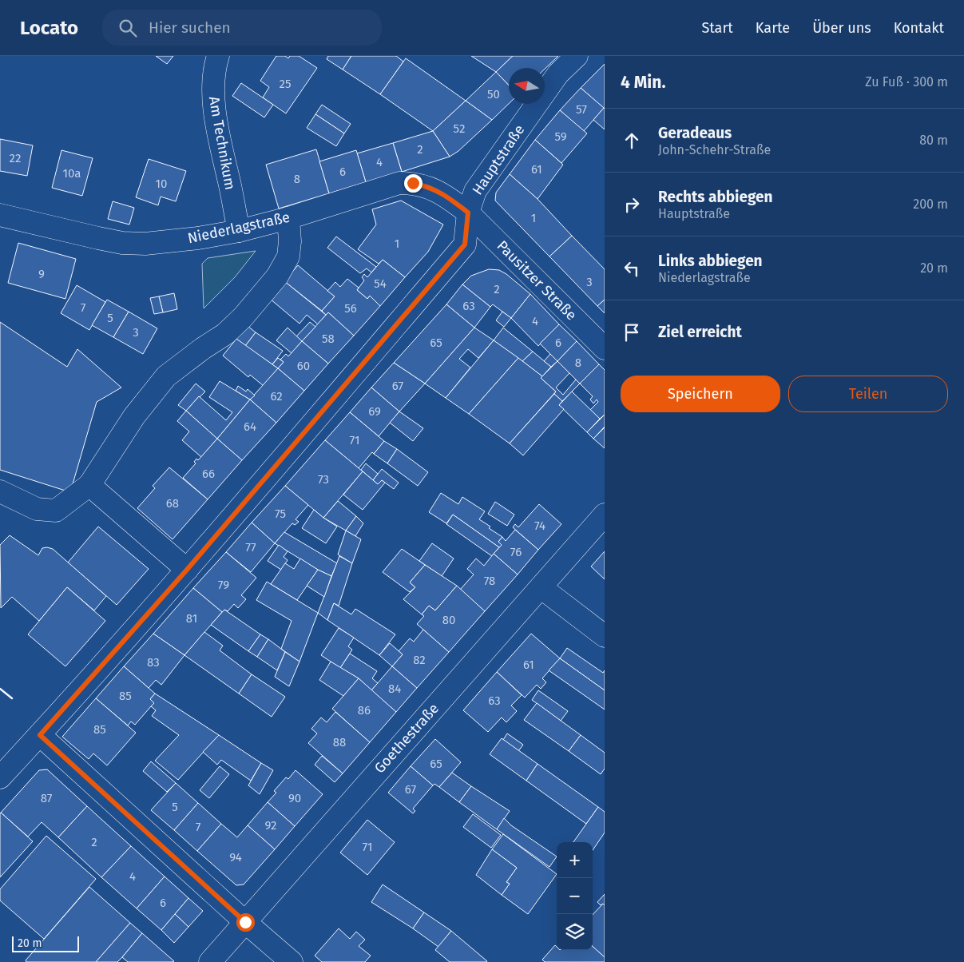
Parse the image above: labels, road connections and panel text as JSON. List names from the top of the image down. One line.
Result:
{"streets":{"street":["Am Technikum","Hauptstraße","Niederlagstraße","Pausitzer Straße","Goethestraße"]},"crossings":[["Am Technikum","Niederlagstraße"],["Hauptstraße","Niederlagstraße"],["Hauptstraße","Pausitzer Straße"],["Niederlagstraße","Pausitzer Straße"]],"house_numbers":["25","50","57","52","59","2","22","4","61","6","10a","8","10","1","1","9","3","54","2","63","7","56","5","4","3","58","65","6","8","60","67","62","69","64","71","66","73","68","75","74","77","76","78","79","81","80","82","83","61","84","85","63","86","85","88","65","67","87","90","5","92","7","2","71","94","4","6"],"scale_bar":"20 m","north":"left","page":{"header":"Locato","search":"Hier suchen","nav":["Start","Karte","Über uns","Kontakt"],"heading":["4 Min.","Zu Fuß · 300 m"],"list":[["Geradeaus","John-Schehr-Straße","80 m"],["Rechts abbiegen","Hauptstraße","200 m"],["Links abbiegen","Niederlagstraße","20 m"],"Ziel erreicht"],"buttons":["Speichern","Teilen"],"map_buttons":["+","−"],"scale":"20 m"}}
